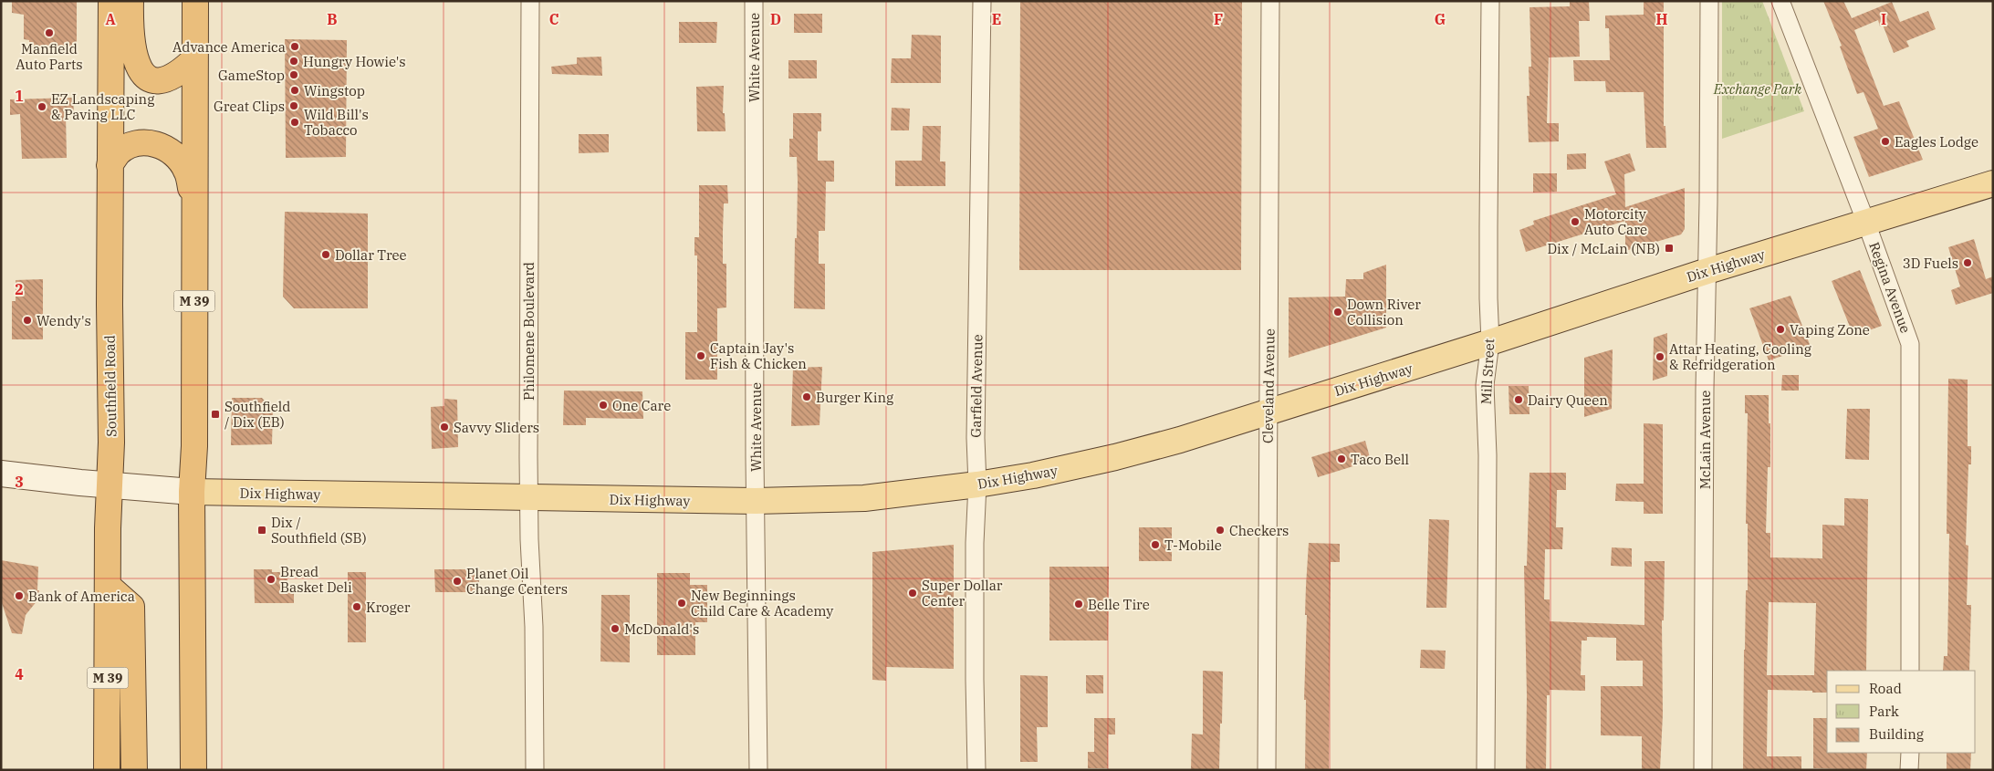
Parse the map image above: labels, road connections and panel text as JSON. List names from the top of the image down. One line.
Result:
{"streets":{"highway":["M 39","Southfield Road"],"main road":["Dix Highway"],"street":["White Avenue","Regina Avenue","Philomene Boulevard","Mill Street","Garfield Avenue","Cleveland Avenue","McLain Avenue"]},"crossings":[["White Avenue","Dix Highway"],["Dix Highway","Regina Avenue"],["Dix Highway","M 39"],["Dix Highway","Philomene Boulevard"],["Dix Highway","Mill Street"],["Dix Highway","Southfield Road"],["Dix Highway","Garfield Avenue"],["Dix Highway","Cleveland Avenue"],["Dix Highway","McLain Avenue"]],"parks":["Exchange Park"],"places":{"other":["Manfield Auto Parts","Advance America","Hungry Howie's","GameStop","Wingstop","Great Clips","EZ Landscaping & Paving LLC","Wild Bill's Tobacco","Eagles Lodge","Motorcity Auto Care","Dollar Tree","3D Fuels","Down River Collision","Wendy's","Vaping Zone","Captain Jay's Fish & Chicken","Attar Heating, Cooling & Refridgeration","Burger King","Dairy Queen","One Care","Savvy Sliders","Taco Bell","Checkers","T-Mobile","Bread Basket Deli","Planet Oil Change Centers","Super Dollar Center","Bank of America","New Beginnings Child Care & Academy","Belle Tire","Kroger","McDonald's"],"transit":["Dix / McLain (NB)","Southfield / Dix (EB)","Dix / Southfield (SB)"]},"legend":["Road","Park","Building"],"grid":{"columns":["A","B","C","D","E","F","G","H","I"],"rows":["1","2","3","4"]}}
